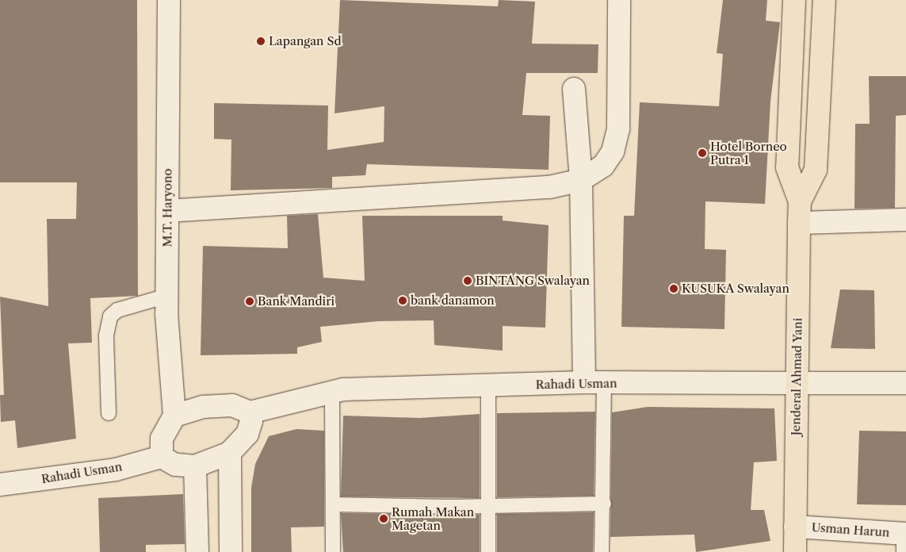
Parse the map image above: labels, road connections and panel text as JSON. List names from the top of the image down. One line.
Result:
{"streets":{"highway":["Jenderal Ahmad Yani"],"street":["M.T. Haryono","Rahadi Usman","Usman Harun"]},"crossings":[["Jenderal Ahmad Yani","Rahadi Usman"],["Jenderal Ahmad Yani","Usman Harun"]],"places":["Lapangan Sd","Hotel Borneo Putra 1","BINTANG Swalayan","KUSUKA Swalayan","bank danamon","Bank Mandiri","Rumah Makan Magetan"]}
